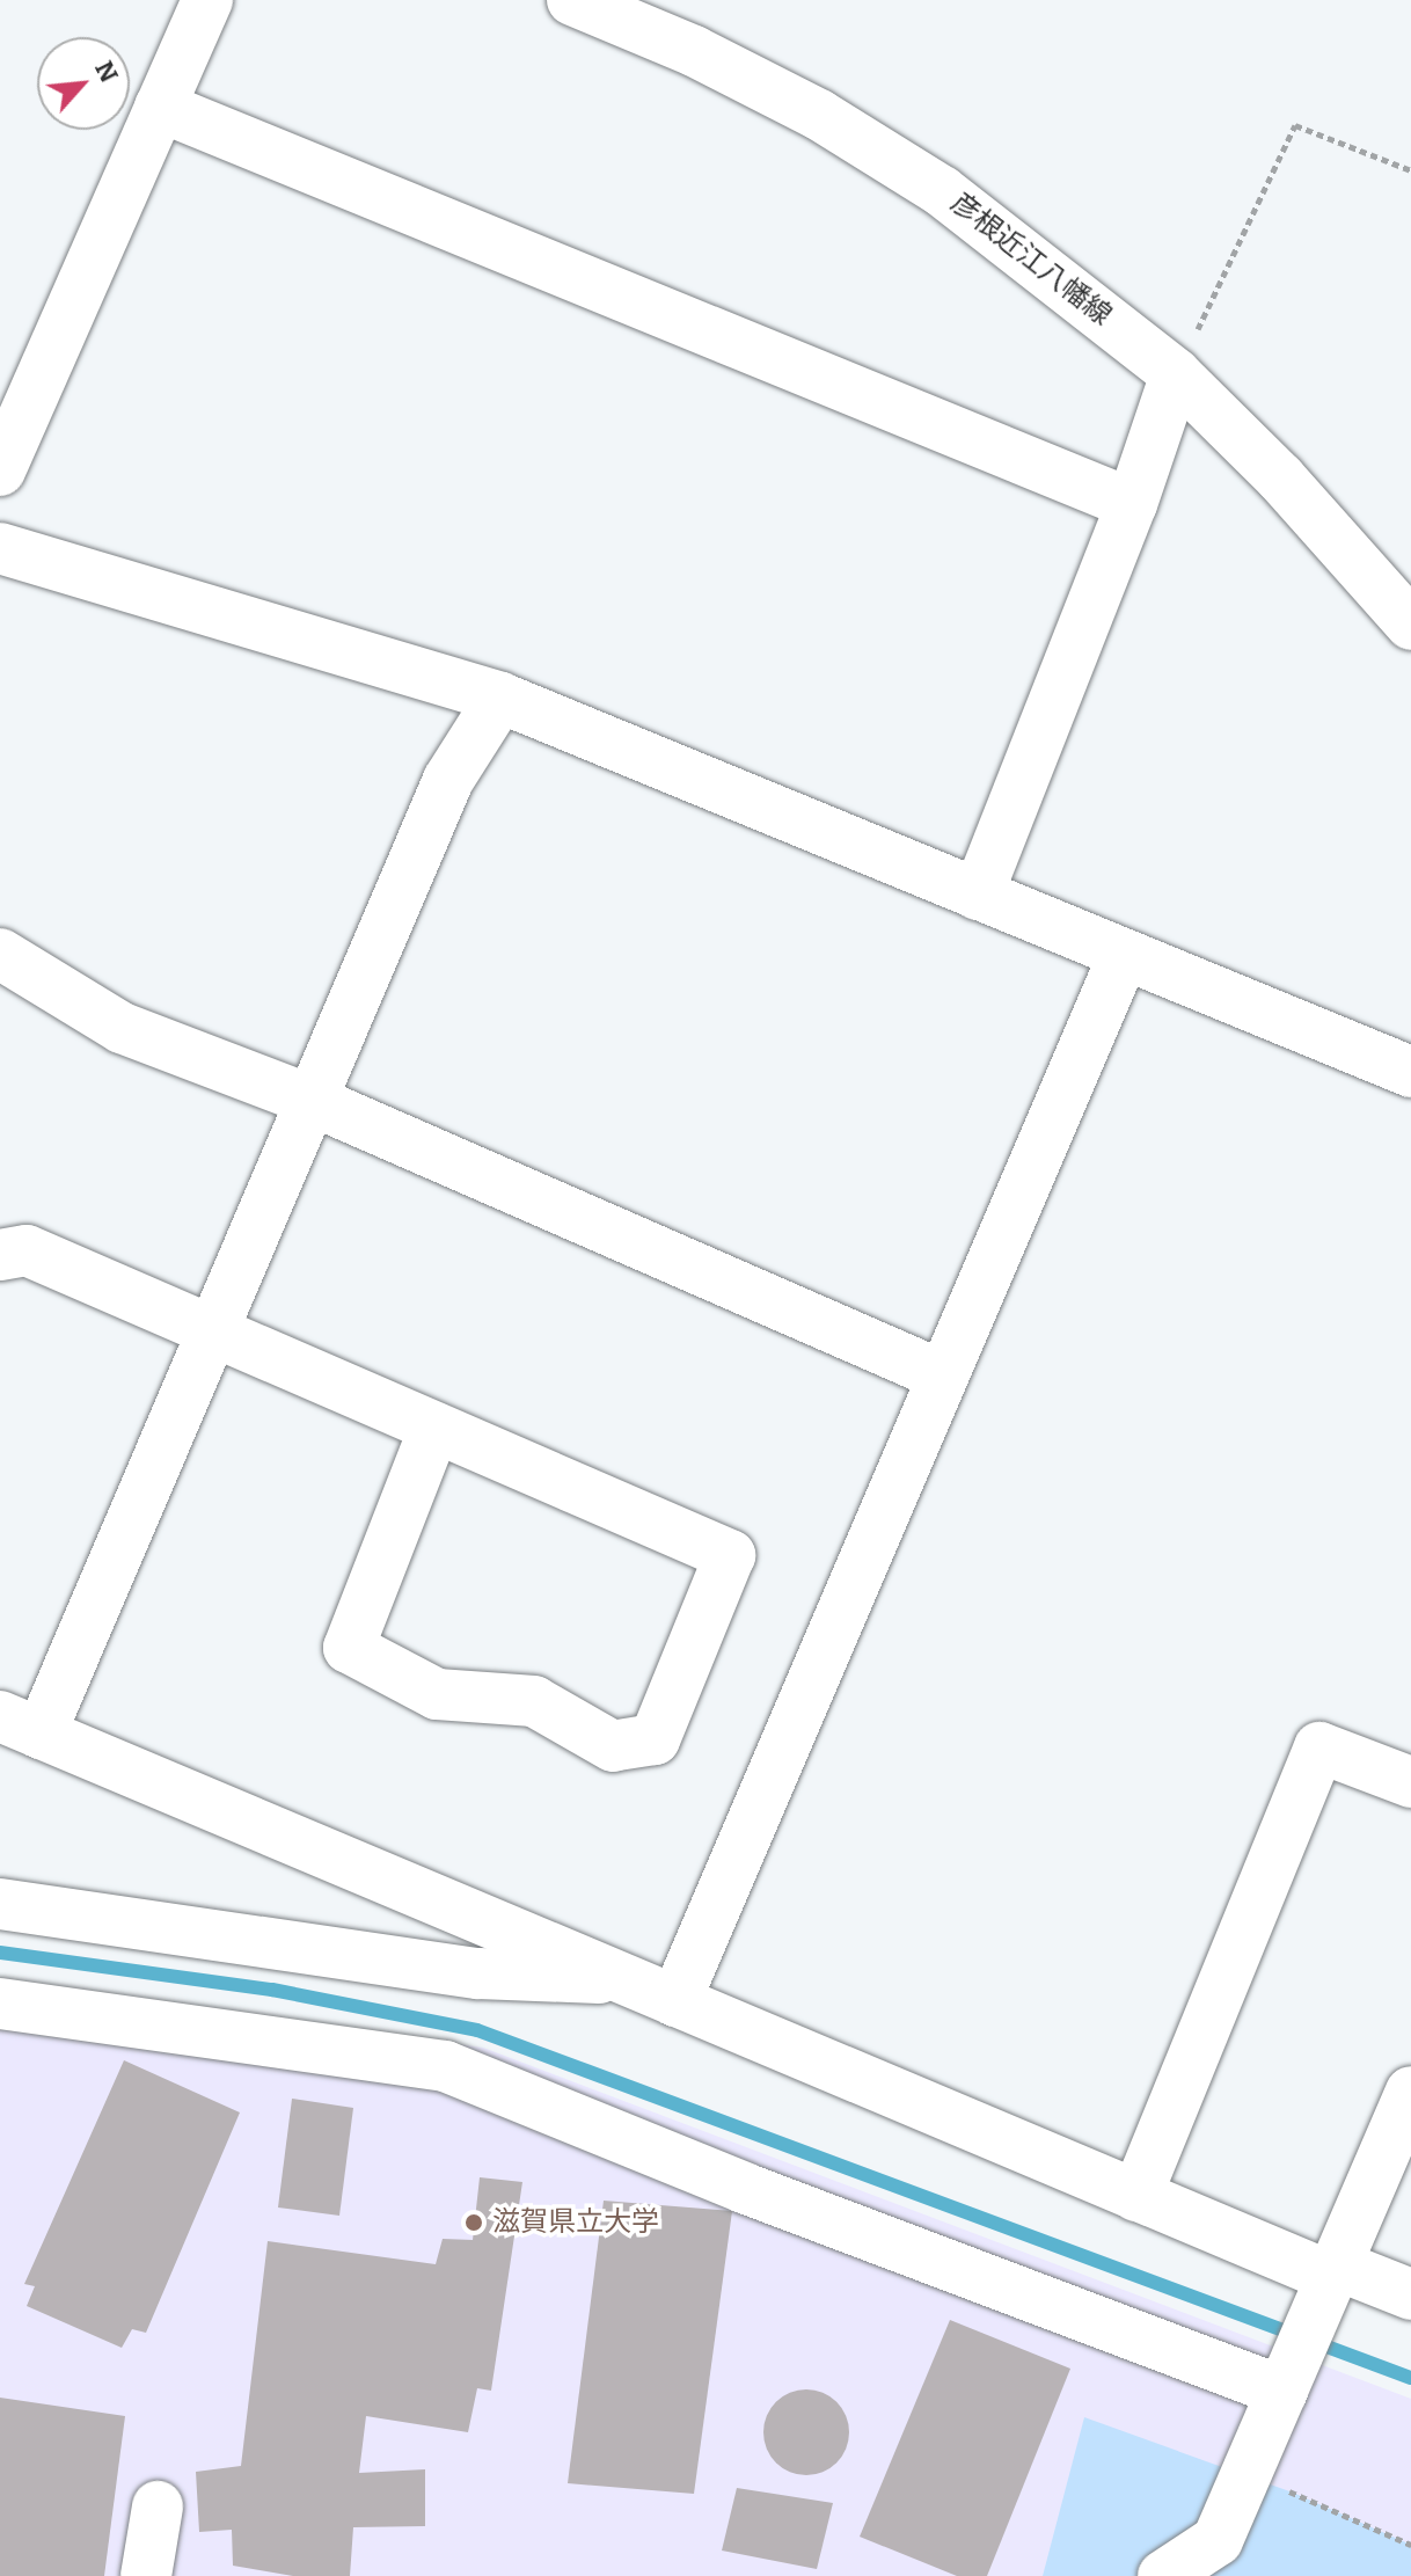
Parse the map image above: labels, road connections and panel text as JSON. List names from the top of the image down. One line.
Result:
{"streets":{"street":["彦根近江八幡線"]},"places":["滋賀県立大学"],"north":"top right"}
